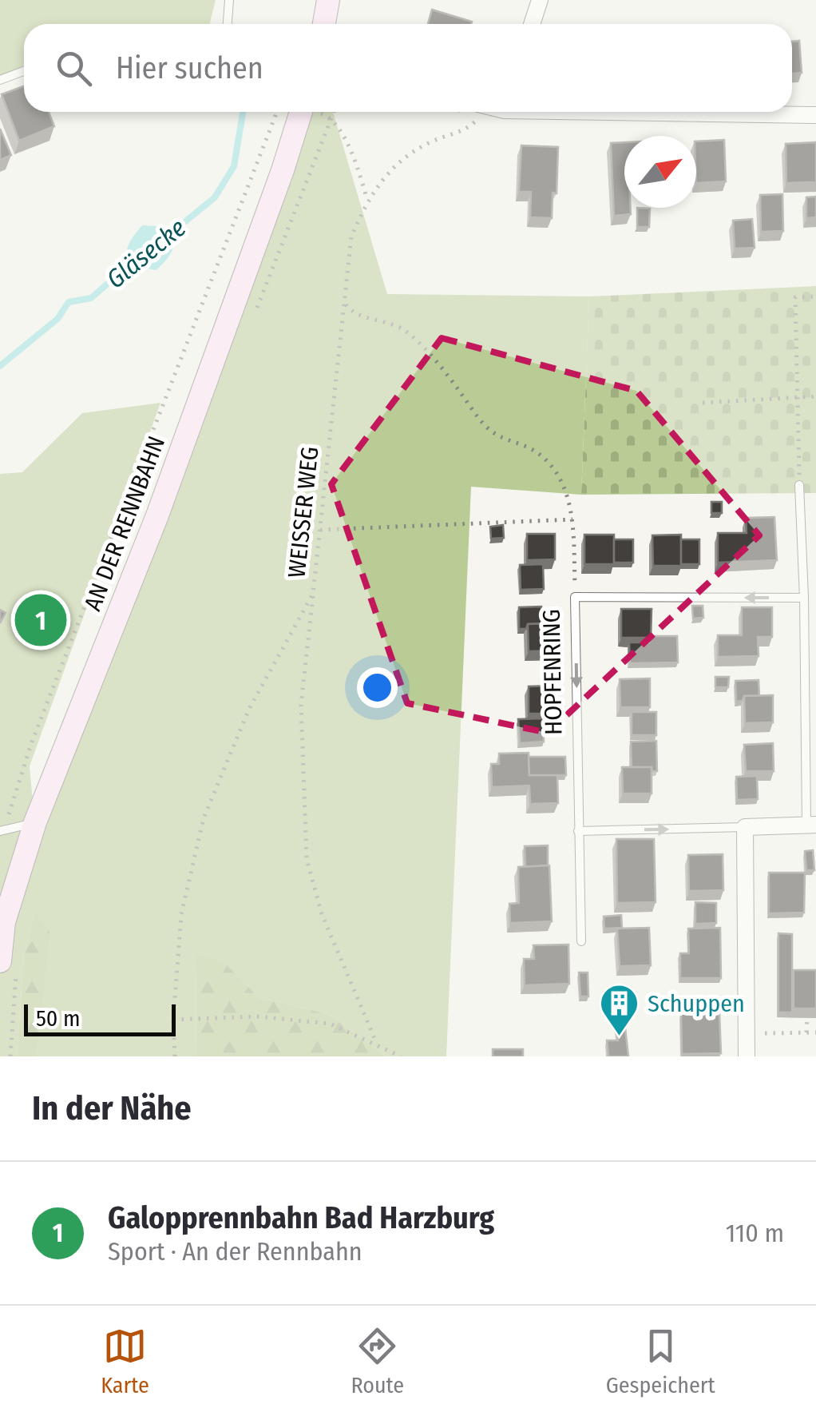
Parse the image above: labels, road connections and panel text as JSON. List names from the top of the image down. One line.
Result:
{"streets":{"main road":["AN DER RENNBAHN"],"lane":["HOPFENRING"],"path":["WEISSER WEG"]},"water":["Gläsecke"],"places":{"building":["Schuppen"]},"scale_bar":"50 m","north":"top right","page":{"search":"Hier suchen","pins":"1","scale":"50 m","heading":"In der Nähe","list":[{"mark":"1","name":"Galopprennbahn Bad Harzburg","note":"Sport · An der Rennbahn","value":"110 m"}],"nav":["Karte","Route","Gespeichert"]}}
